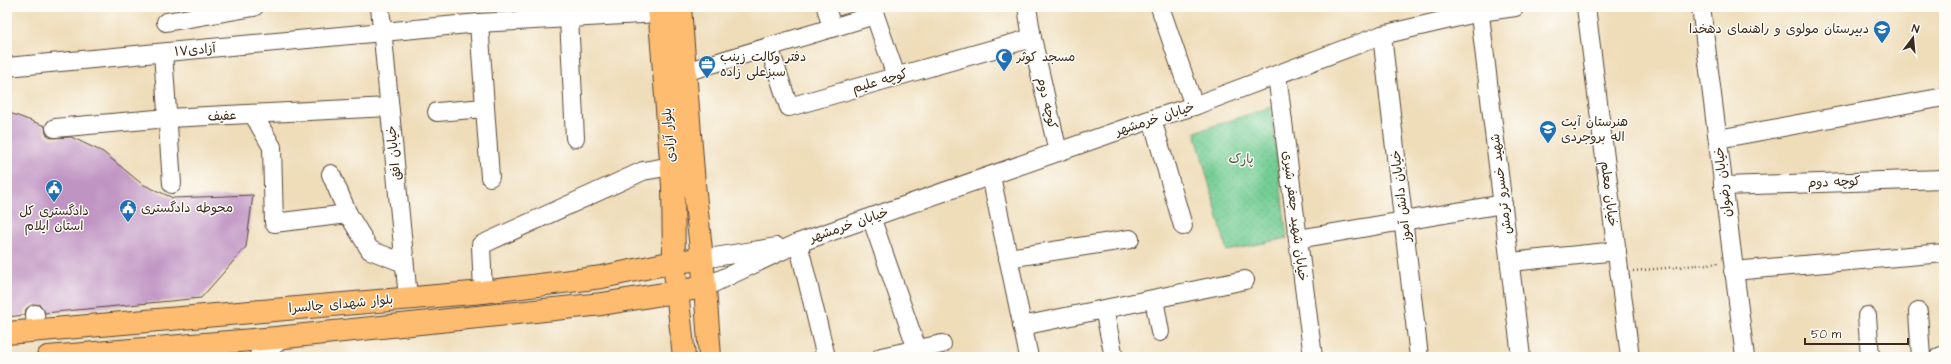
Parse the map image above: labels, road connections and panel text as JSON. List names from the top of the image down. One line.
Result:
{"streets":{"main road":["بلوار آزادی","بلوار شهدای چالسرا"],"street":["آزادی۱۷","کوچه علیم","کوچه دوم","عفیف","خیابان خرمشهر","خیابان افق","خیابان رضوان","شهید خسرو ترمش","خیابان معلم","خیابان دانش آموز","خیابان شهید جعفر شیری"]},"crossings":[["آزادی۱۷","بلوار آزادی"],["آزادی۱۷","خیابان افق"],["کوچه علیم","کوچه دوم"],["کوچه دوم","خیابان خرمشهر"],["کوچه دوم","خیابان رضوان"],["عفیف","خیابان افق"],["خیابان خرمشهر","بلوار آزادی"],["خیابان خرمشهر","شهید خسرو ترمش"],["خیابان خرمشهر","خیابان دانش آموز"],["خیابان خرمشهر","خیابان شهید جعفر شیری"],["خیابان خرمشهر","بلوار شهدای چالسرا"],["بلوار آزادی","بلوار شهدای چالسرا"],["خیابان افق","بلوار شهدای چالسرا"]],"parks":["پارک"],"places":{"school or university":["دبیرستان مولوی و راهنمای دهخدا","هنرستان آیت اله بروجردی"],"mosque":["مسجد کوثر"],"office":["دفتر وکالت زینب سبزعلی زاده"],"public building":["دادگستری کل استان ایلام","محوطه دادگستری"]},"scale_bar":"50 m","north":"top"}
